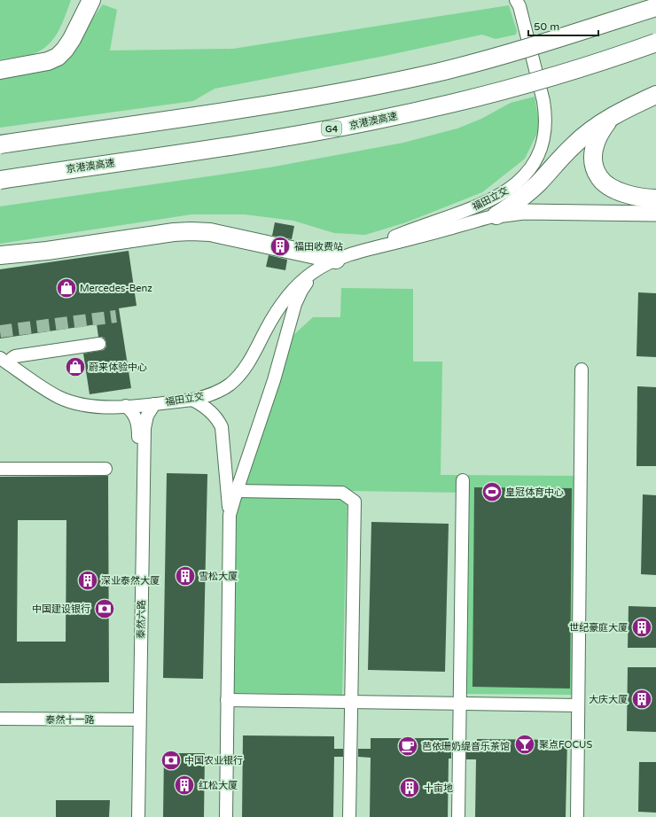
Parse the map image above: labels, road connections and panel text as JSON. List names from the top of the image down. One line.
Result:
{"streets":{"highway":["京港澳高速","G4"],"street":["福田立交","泰然六路","泰然十一路"]},"crossings":[["福田立交","泰然六路"],["泰然六路","泰然十一路"]],"places":{"building":["福田收费站","雪松大厦","深业泰然大厦","世纪豪庭大厦","大庆大厦","红松大厦","十亩地"],"shop":["Mercedes-Benz","蔚来体验中心"],"sports":["皇冠体育中心"],"bank":["中国建设银行","中国农业银行"],"bar":["聚点FOCUS"],"cafe":["芭依珊奶缇音乐茶馆"]},"scale_bar":"50 m"}
